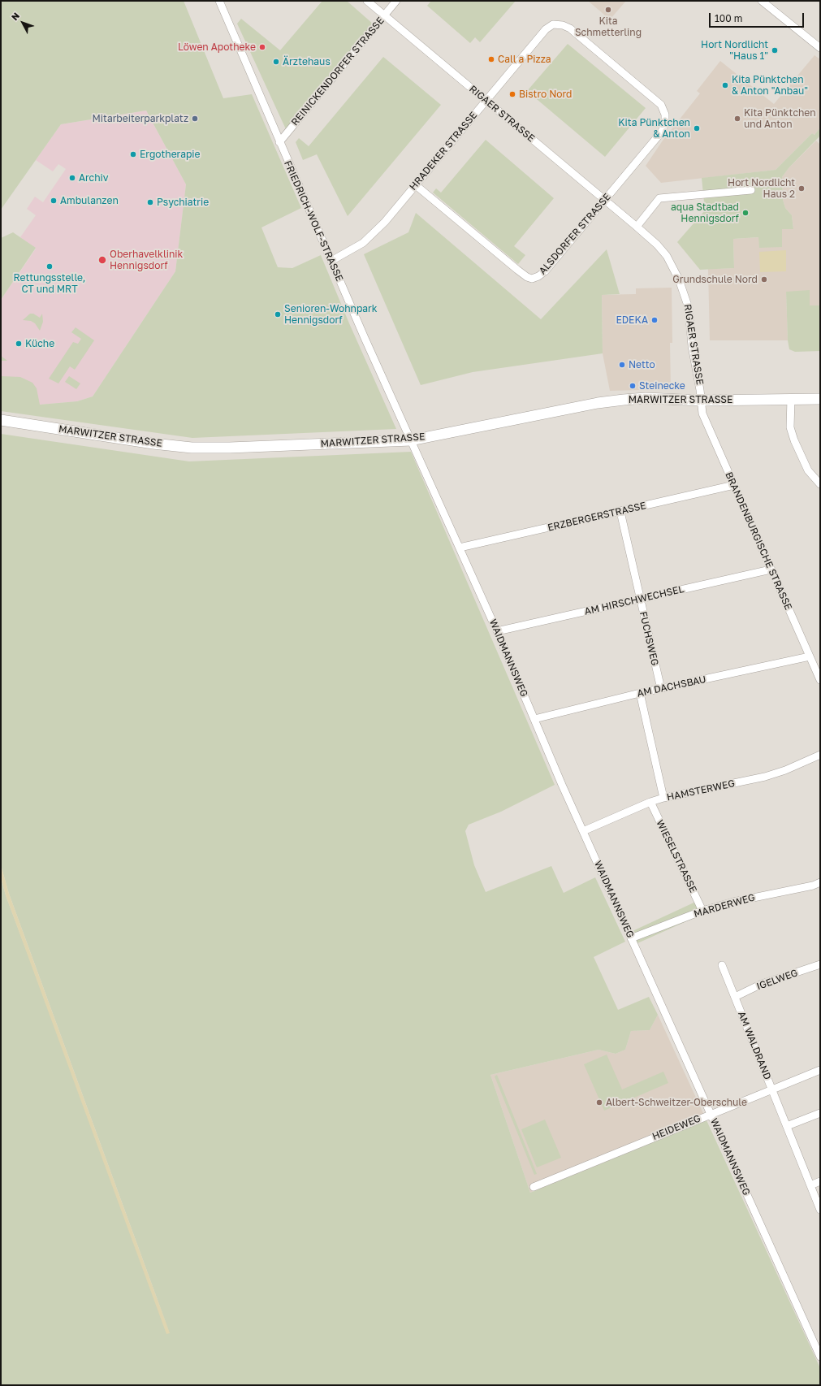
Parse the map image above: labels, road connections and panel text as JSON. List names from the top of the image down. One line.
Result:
{"streets":{"main road":["MARWITZER STRASSE"],"street":["REINICKENDORFER STRASSE","RIGAER STRASSE","HRADEKER STRASSE","FRIEDRICH-WOLF-STRASSE","ALSDORFER STRASSE","ERZBERGERSTRASSE","BRANDENBURGISCHE STRASSE","AM HIRSCHWECHSEL","FUCHSWEG","WAIDMANNSWEG","AM DACHSBAU","HAMSTERWEG","WIESELSTRASSE","MARDERWEG","IGELWEG","AM WALDRAND","HEIDEWEG"]},"crossings":[["REINICKENDORFER STRASSE","RIGAER STRASSE"],["REINICKENDORFER STRASSE","FRIEDRICH-WOLF-STRASSE"],["RIGAER STRASSE","HRADEKER STRASSE"],["RIGAER STRASSE","ALSDORFER STRASSE"],["RIGAER STRASSE","MARWITZER STRASSE"],["RIGAER STRASSE","BRANDENBURGISCHE STRASSE"],["HRADEKER STRASSE","FRIEDRICH-WOLF-STRASSE"],["HRADEKER STRASSE","ALSDORFER STRASSE"],["FRIEDRICH-WOLF-STRASSE","MARWITZER STRASSE"],["FRIEDRICH-WOLF-STRASSE","WAIDMANNSWEG"],["MARWITZER STRASSE","BRANDENBURGISCHE STRASSE"],["MARWITZER STRASSE","WAIDMANNSWEG"],["ERZBERGERSTRASSE","BRANDENBURGISCHE STRASSE"],["ERZBERGERSTRASSE","FUCHSWEG"],["ERZBERGERSTRASSE","WAIDMANNSWEG"],["BRANDENBURGISCHE STRASSE","AM HIRSCHWECHSEL"],["BRANDENBURGISCHE STRASSE","AM DACHSBAU"],["AM HIRSCHWECHSEL","FUCHSWEG"],["AM HIRSCHWECHSEL","WAIDMANNSWEG"],["FUCHSWEG","AM DACHSBAU"],["WAIDMANNSWEG","AM DACHSBAU"],["WAIDMANNSWEG","HAMSTERWEG"],["WAIDMANNSWEG","MARDERWEG"],["WAIDMANNSWEG","HEIDEWEG"],["HAMSTERWEG","WIESELSTRASSE"],["WIESELSTRASSE","MARDERWEG"],["IGELWEG","AM WALDRAND"],["AM WALDRAND","HEIDEWEG"]],"places":["Kita Schmetterling","Löwen Apotheke","Hort Nordlicht \"Haus 1\"","Call a Pizza","Ärztehaus","Kita Pünktchen & Anton \"Anbau\"","Bistro Nord","Mitarbeiterparkplatz","Kita Pünktchen und Anton","Kita Pünktchen & Anton","Ergotherapie","Archiv","Hort Nordlicht Haus 2","Ambulanzen","Psychiatrie","aqua Stadtbad Hennigsdorf","Oberhavelklinik Hennigsdorf","Rettungsstelle, CT und MRT","Grundschule Nord","Senioren-Wohnpark Hennigsdorf","EDEKA","Küche","Netto","Steinecke","Albert-Schweitzer-Oberschule"],"scale_bar":"100 m","north":"top left"}
